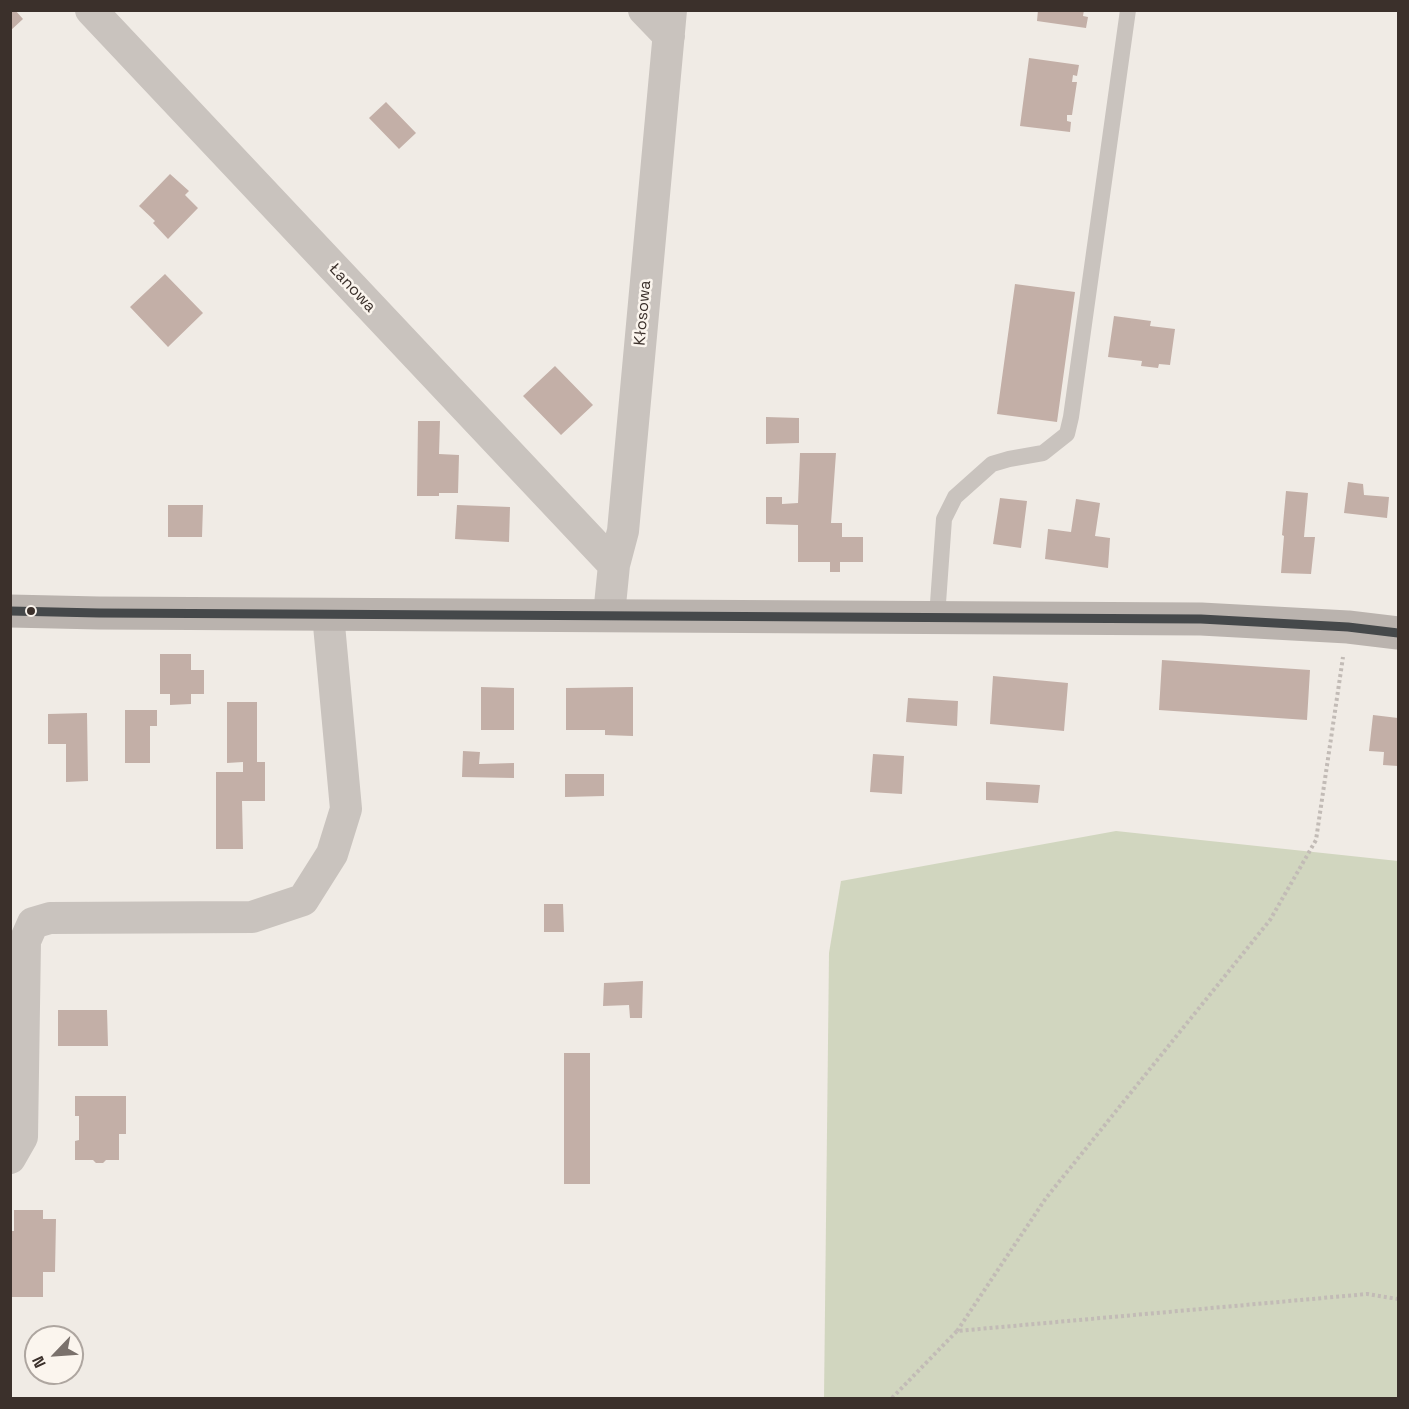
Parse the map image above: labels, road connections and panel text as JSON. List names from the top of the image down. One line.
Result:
{"streets":{"street":["Łanowa","Kłosowa"]},"crossings":[["Łanowa","Kłosowa"]],"north":"bottom left"}
